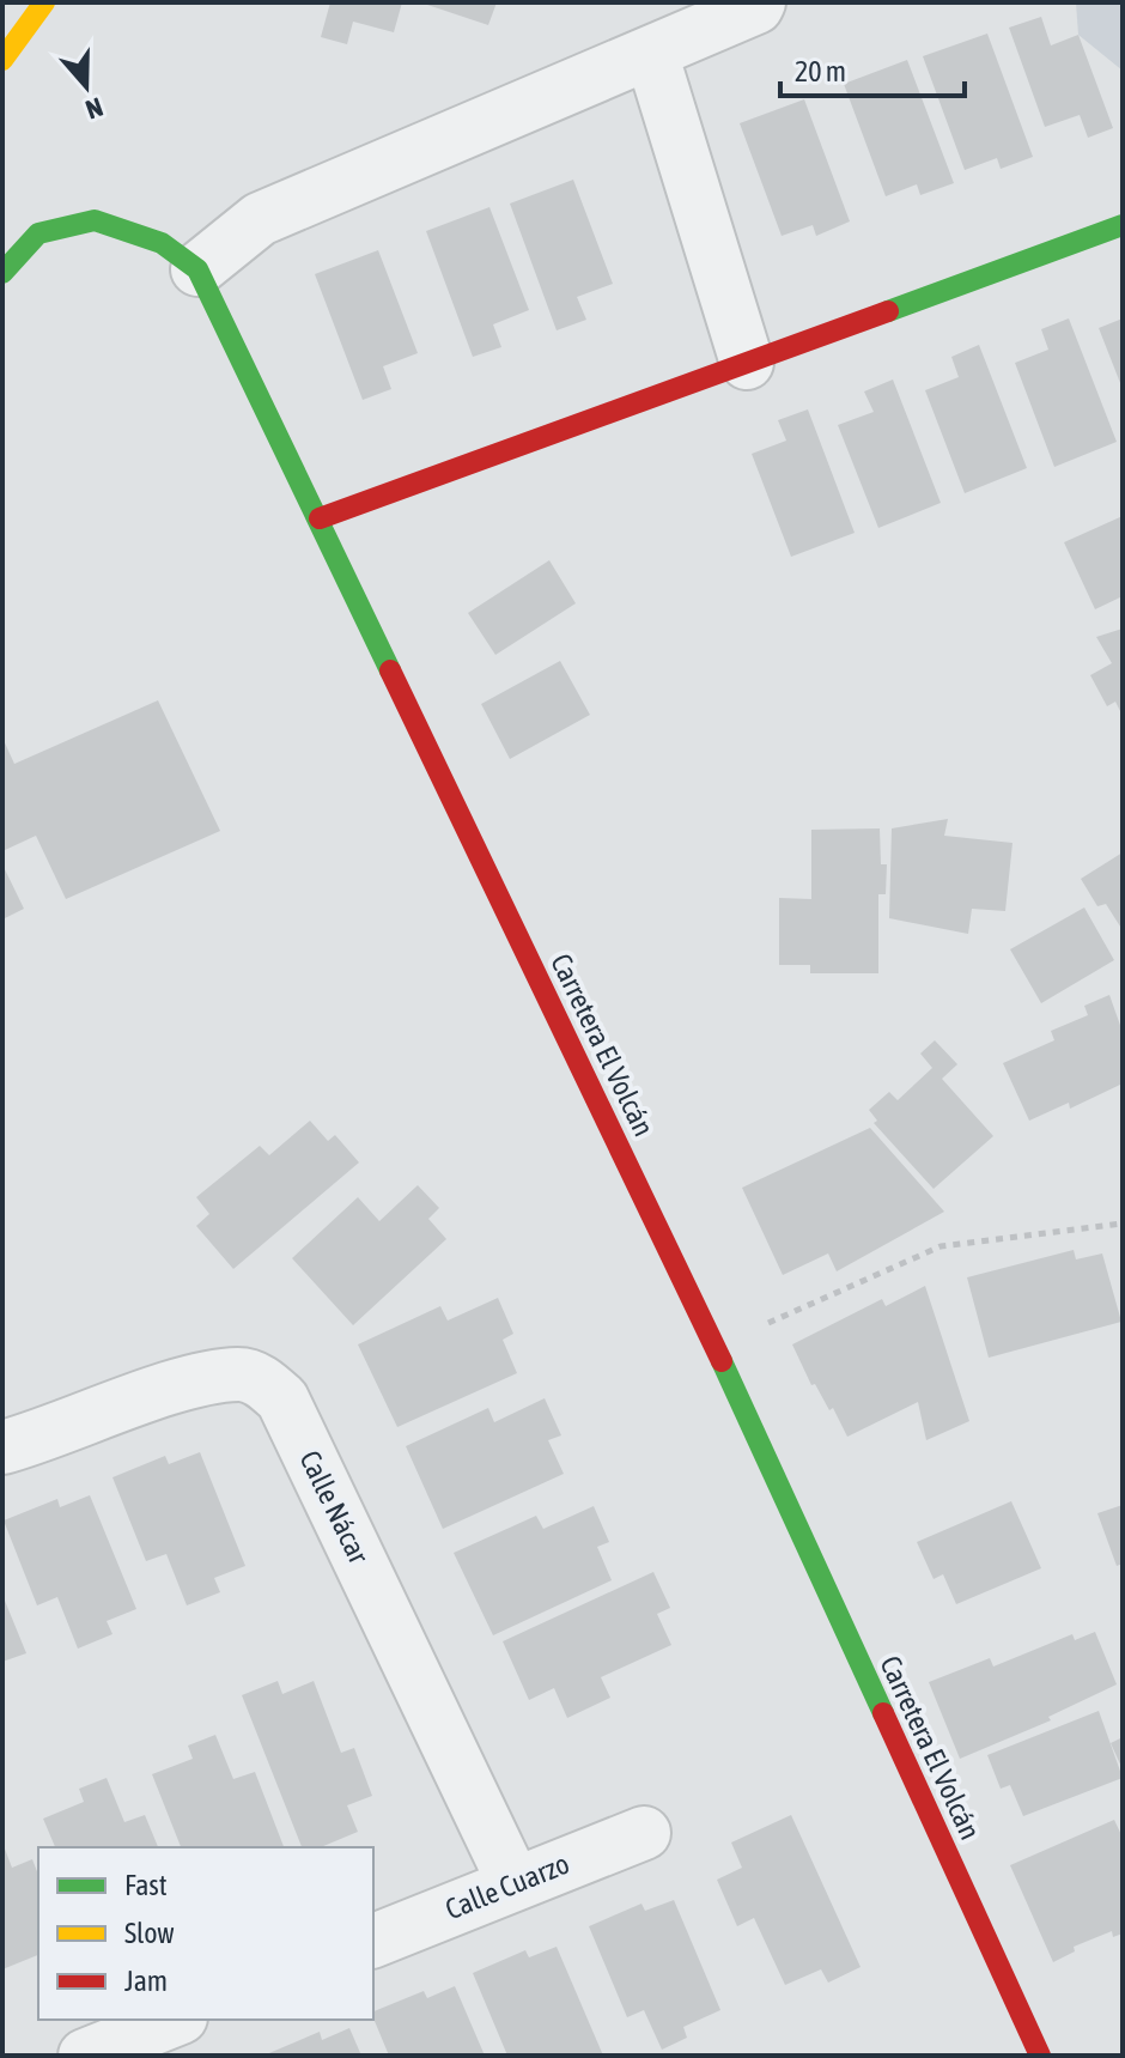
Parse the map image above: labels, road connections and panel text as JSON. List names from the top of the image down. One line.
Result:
{"streets":{"street":["Carretera El Volcán","Calle Nácar","Calle Cuarzo"]},"crossings":[["Calle Nácar","Calle Cuarzo"]],"legend":["Fast","Slow","Jam"],"scale_bar":"20 m","north":"bottom"}
